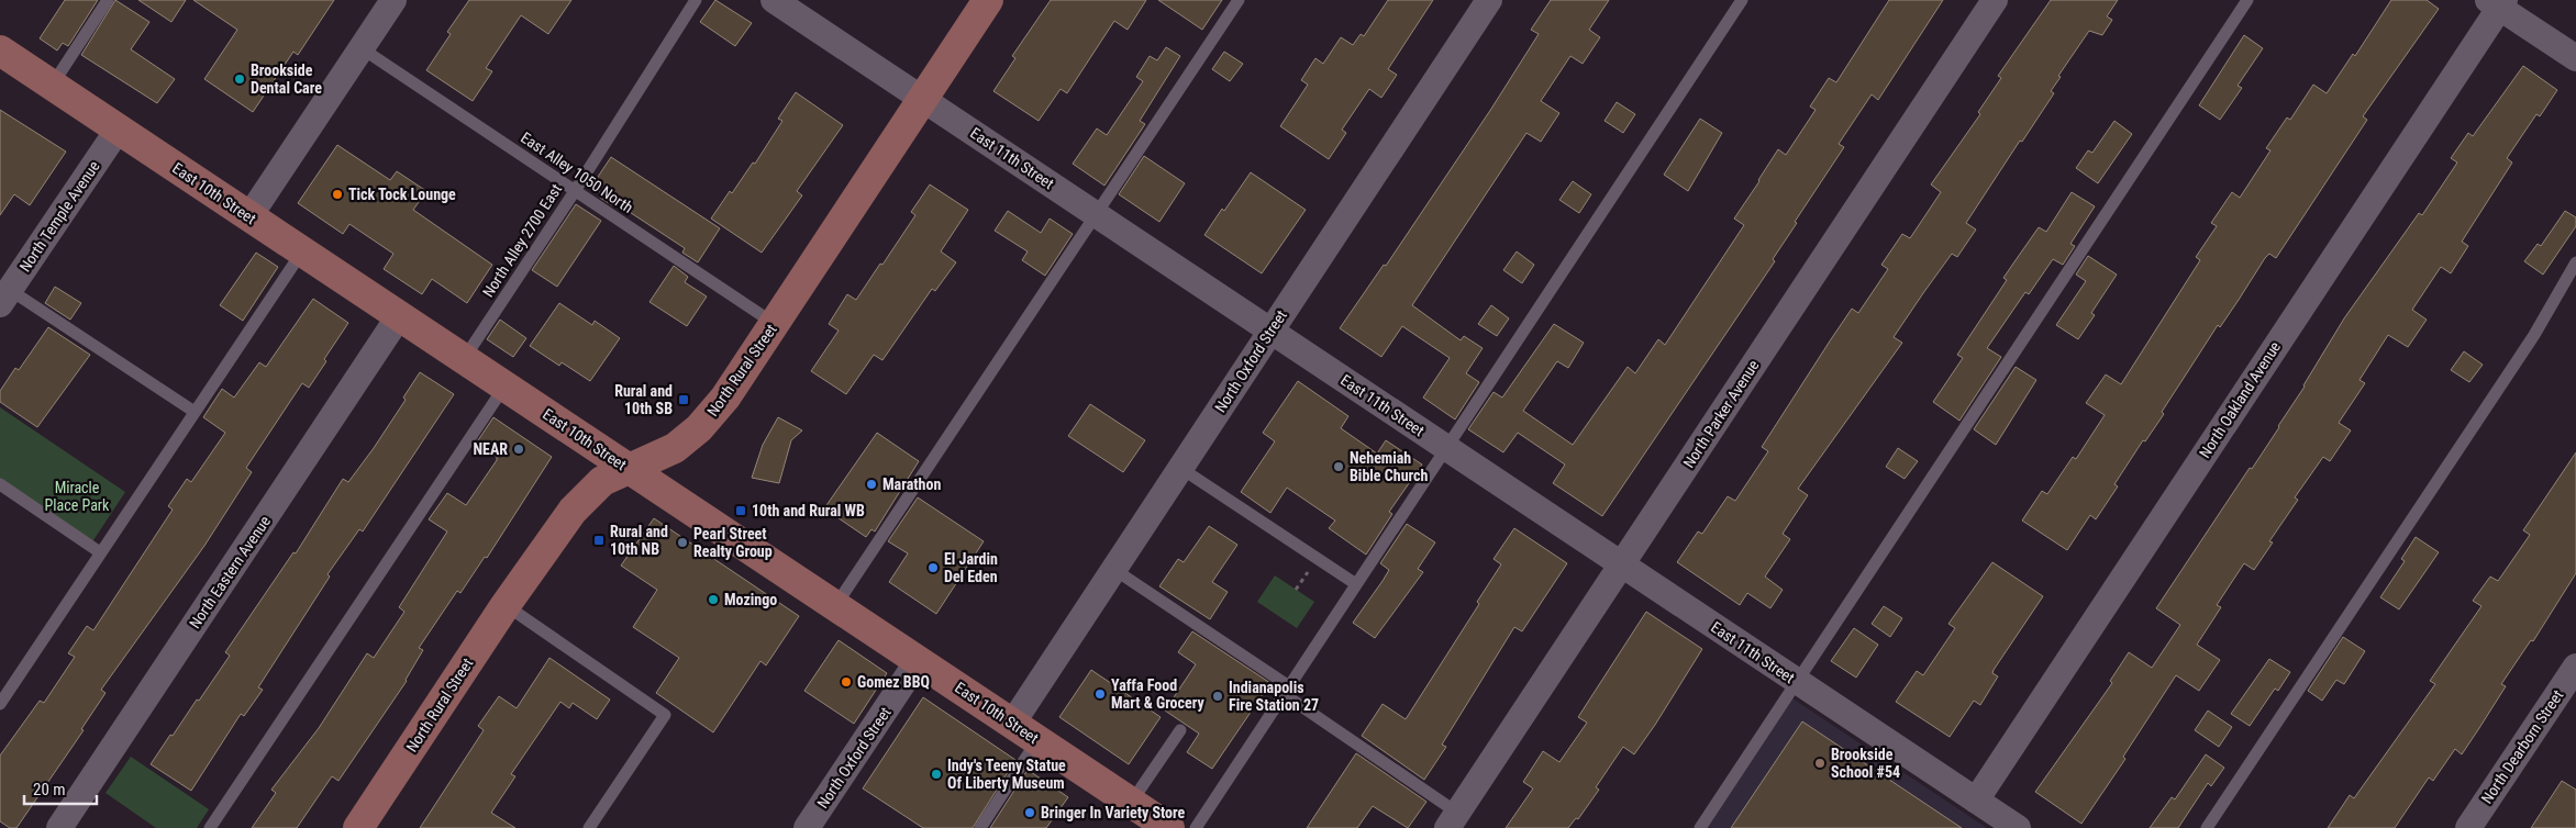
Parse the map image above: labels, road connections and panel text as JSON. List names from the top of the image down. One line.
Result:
{"streets":{"main road":["East 10th Street","North Rural Street"],"street":["East 11th Street","North Temple Avenue","North Oxford Street","North Oakland Avenue","North Parker Avenue","North Eastern Avenue","North Dearborn Street"],"lane":["East Alley 1050 North","North Alley 2700 East"]},"crossings":[["East 11th Street","North Oxford Street"],["East 11th Street","North Rural Street"],["East 11th Street","North Oakland Avenue"],["East 11th Street","North Parker Avenue"],["East Alley 1050 North","North Alley 2700 East"],["East Alley 1050 North","North Rural Street"],["East 10th Street","North Temple Avenue"],["East 10th Street","North Alley 2700 East"],["East 10th Street","North Oxford Street"],["East 10th Street","North Rural Street"],["East 10th Street","North Eastern Avenue"]],"parks":["Miracle Place Park"],"places":{"other":["Brookside Dental Care","Tick Tock Lounge","NEAR","Nehemiah Bible Church","Marathon","Pearl Street Realty Group","El Jardin Del Eden","Mozingo","Gomez BBQ","Yaffa Food Mart & Grocery","Indianapolis Fire Station 27","Brookside School #54","Indy's Teeny Statue Of Liberty Museum","Bringer In Variety Store"],"transit":["Rural and 10th SB","10th and Rural WB","Rural and 10th NB"]},"scale_bar":"20 m"}
